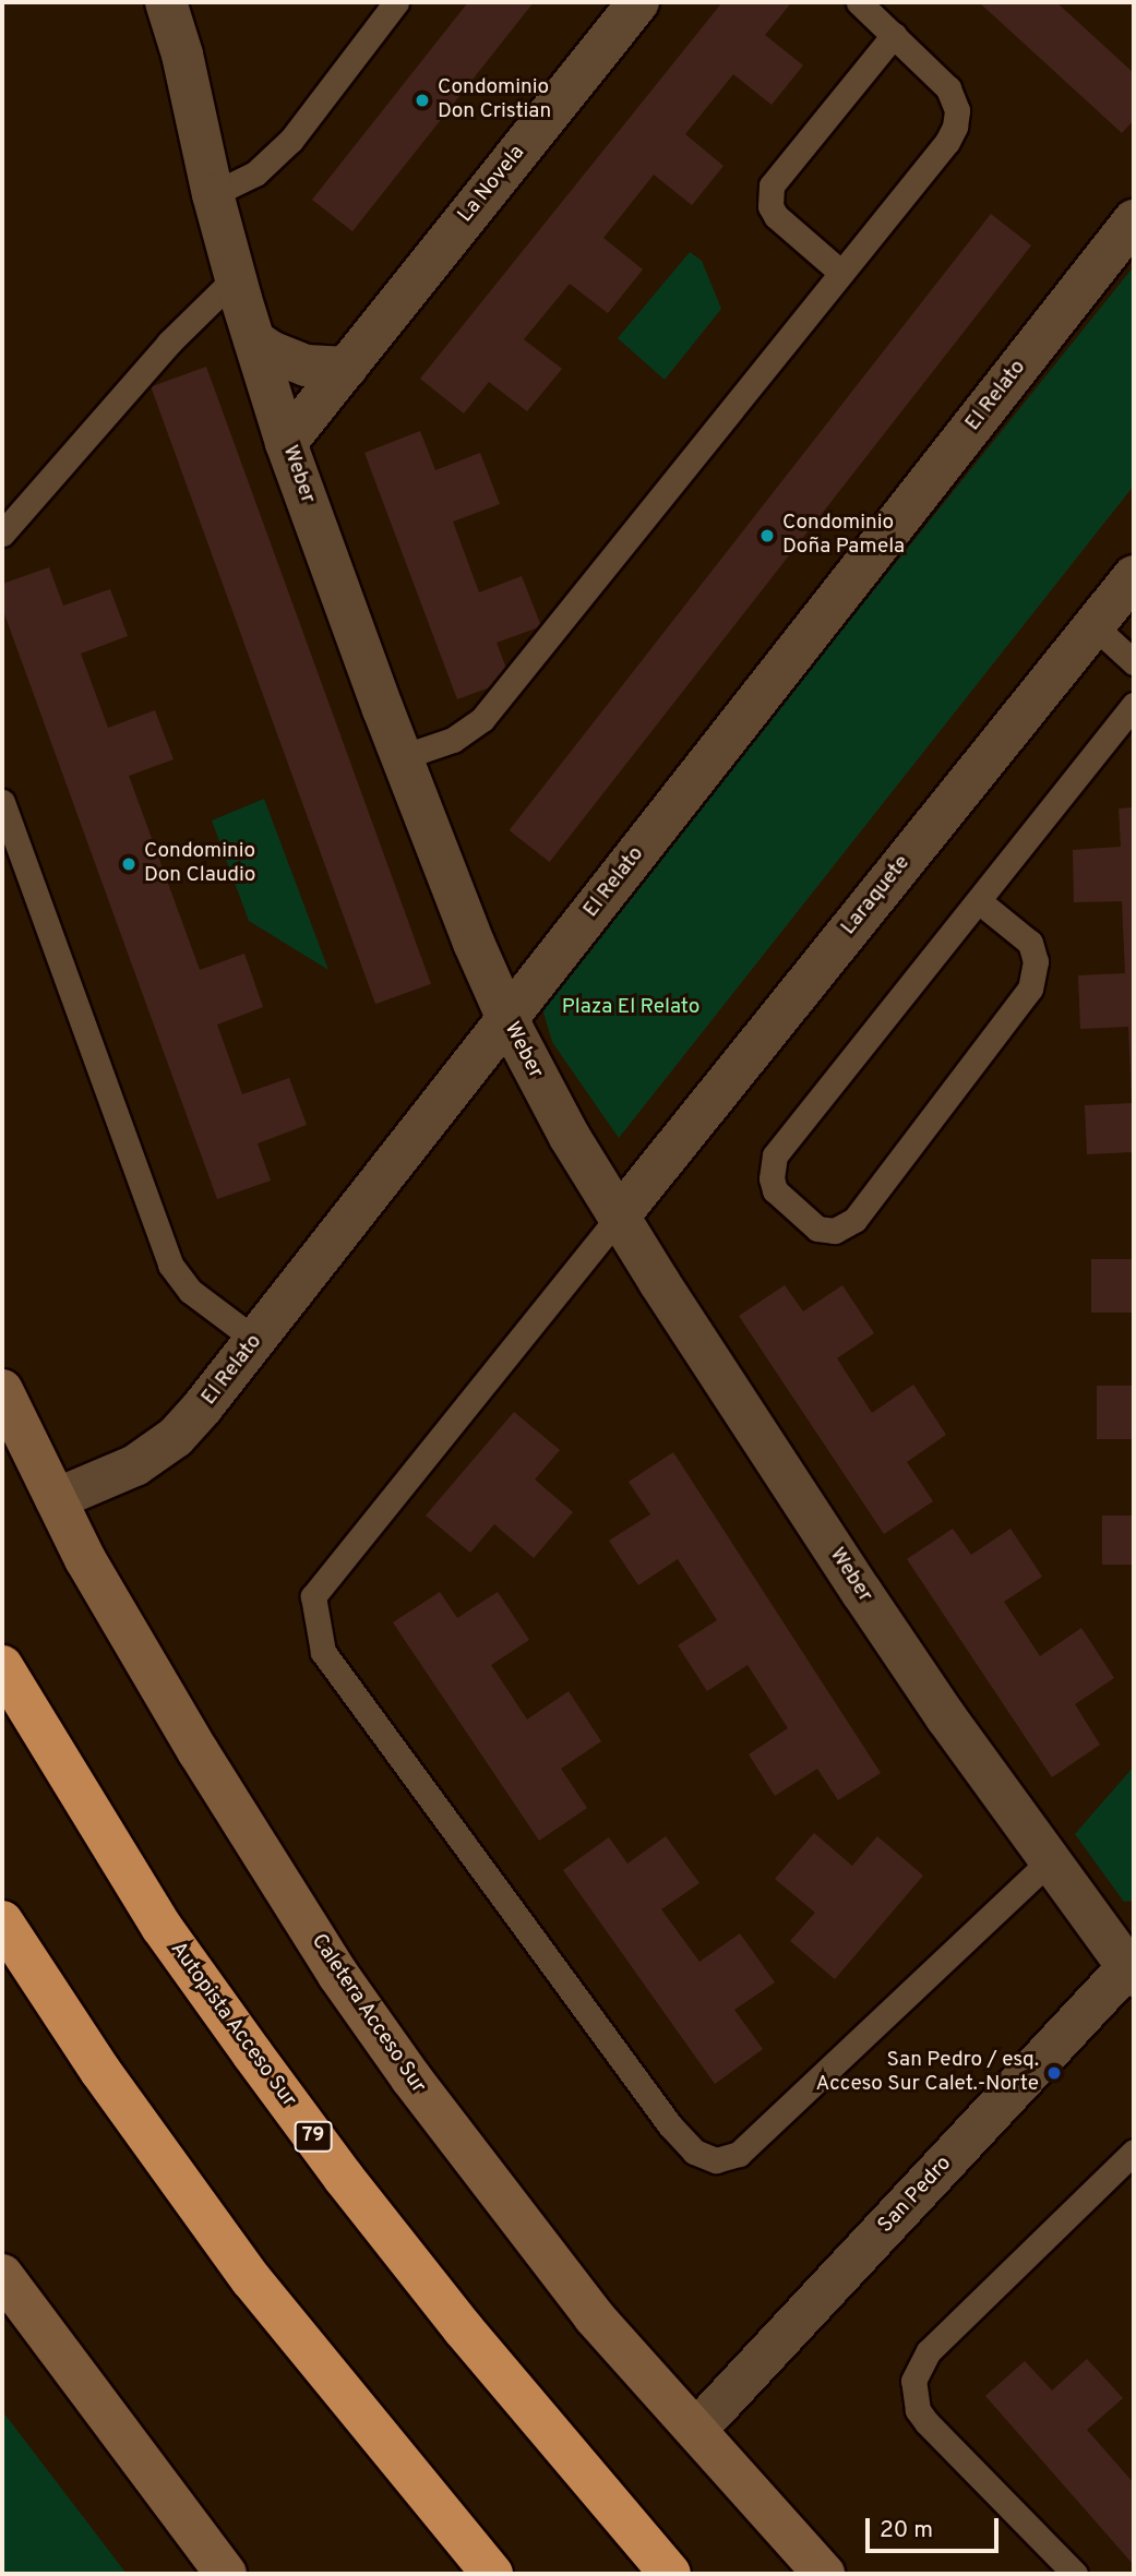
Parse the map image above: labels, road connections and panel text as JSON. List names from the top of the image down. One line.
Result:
{"streets":{"highway":["Autopista Acceso Sur","79"],"main road":["Caletera Acceso Sur"],"street":["La Novela","El Relato","Weber","Laraquete","San Pedro"]},"crossings":[["La Novela","Weber"],["El Relato","Weber"],["El Relato","Caletera Acceso Sur"],["Weber","Laraquete"],["Weber","San Pedro"],["Caletera Acceso Sur","San Pedro"]],"parks":["Plaza El Relato"],"places":["Condominio Don Cristian","Condominio Doña Pamela","Condominio Don Claudio","San Pedro / esq. Acceso Sur Calet.-Norte"],"scale_bar":"20 m"}
